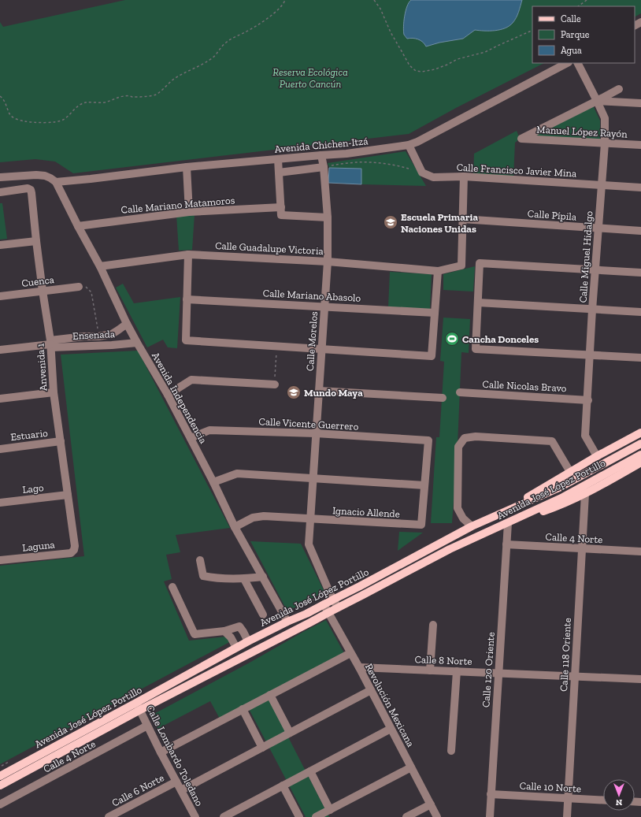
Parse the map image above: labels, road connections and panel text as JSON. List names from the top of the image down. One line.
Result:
{"streets":{"main road":["Avenida José López Portillo"],"street":["Manuel López Rayón","Avenida Chichen-Itzá","Calle Francisco Javier Mina","Calle Mariano Matamoros","Calle Pípila","Calle Guadalupe Victoria","Calle Miguel Hidalgo","Cuenca","Calle Mariano Abasolo","Ensenada","Calle Morelos","Anvenida 1","Calle Nicolas Bravo","Avenida Independencia","Calle Vicente Guerrero","Estuario","Lago","Ignacio Allende","Calle 4 Norte","Laguna","Calle 118 Oriente","Calle 8 Norte","Calle 120 Oriente","Revolución Mexicana","Calle Lombardo Toledano","Calle 10 Norte","Calle 6 Norte"]},"crossings":[["Manuel López Rayón","Calle Miguel Hidalgo"],["Avenida Chichen-Itzá","Calle Morelos"],["Avenida Chichen-Itzá","Avenida Independencia"],["Calle Francisco Javier Mina","Calle Miguel Hidalgo"],["Calle Mariano Matamoros","Avenida Independencia"],["Calle Pípila","Calle Guadalupe Victoria"],["Calle Pípila","Calle Miguel Hidalgo"],["Calle Guadalupe Victoria","Calle Morelos"],["Calle Guadalupe Victoria","Avenida Independencia"],["Calle Miguel Hidalgo","Calle Nicolas Bravo"],["Cuenca","Anvenida 1"],["Calle Mariano Abasolo","Calle Morelos"],["Ensenada","Anvenida 1"],["Ensenada","Avenida Independencia"],["Calle Morelos","Calle Vicente Guerrero"],["Calle Morelos","Avenida José López Portillo"],["Calle Morelos","Ignacio Allende"],["Anvenida 1","Estuario"],["Anvenida 1","Lago"],["Anvenida 1","Laguna"],["Avenida Independencia","Calle Vicente Guerrero"],["Avenida Independencia","Avenida José López Portillo"],["Avenida Independencia","Ignacio Allende"],["Calle Vicente Guerrero","Ignacio Allende"],["Avenida José López Portillo","Calle 120 Oriente"],["Avenida José López Portillo","Revolución Mexicana"],["Avenida José López Portillo","Calle Lombardo Toledano"],["Calle 4 Norte","Calle 118 Oriente"],["Calle 4 Norte","Calle 120 Oriente"],["Calle 4 Norte","Calle Lombardo Toledano"],["Calle 118 Oriente","Calle 8 Norte"],["Calle 118 Oriente","Calle 10 Norte"],["Calle 8 Norte","Calle 120 Oriente"],["Calle 8 Norte","Revolución Mexicana"],["Calle 120 Oriente","Calle 10 Norte"],["Calle Lombardo Toledano","Calle 6 Norte"]],"parks":["Reserva Ecológica Puerto Cancún"],"places":{"school or university":["Escuela Primaria Naciones Unidas","Mundo Maya"],"sports":["Cancha Donceles"]},"legend":["Calle","Parque","Agua"],"north":"bottom"}
